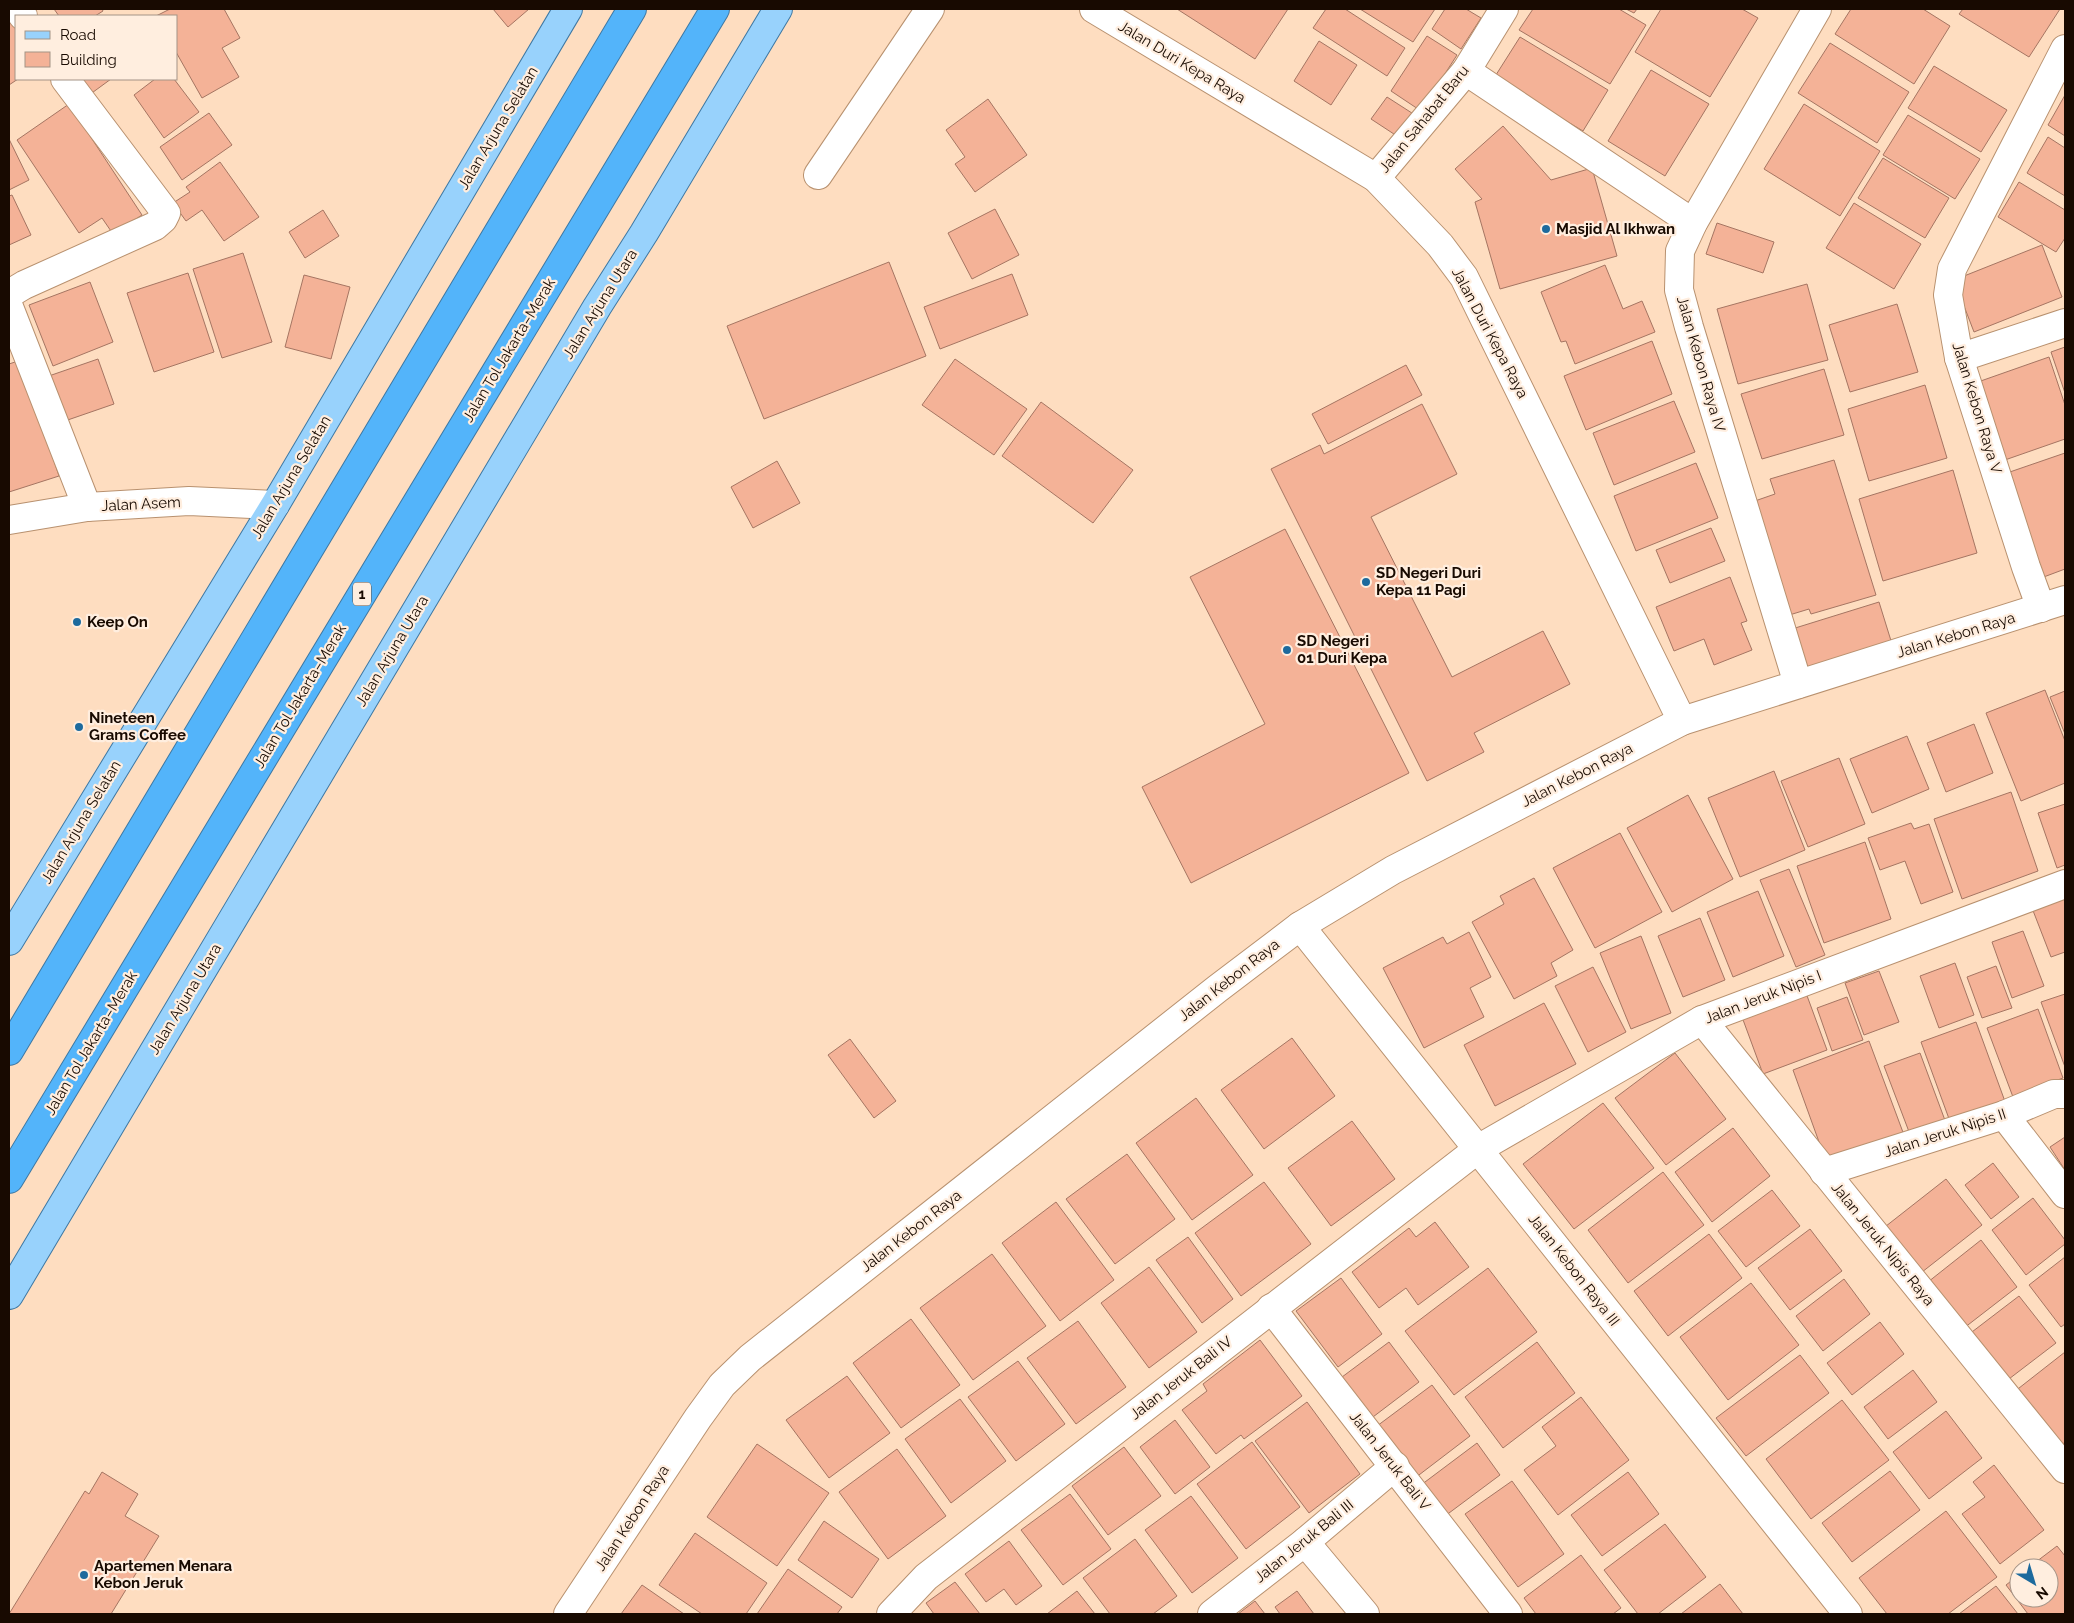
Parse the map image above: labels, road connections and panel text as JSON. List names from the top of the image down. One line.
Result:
{"streets":{"highway":["Jalan Tol Jakarta–Merak","1"],"main road":["Jalan Arjuna Selatan","Jalan Arjuna Utara"],"street":["Jalan Duri Kepa Raya","Jalan Sahabat Baru","Jalan Kebon Raya IV","Jalan Kebon Raya V","Jalan Asem","Jalan Kebon Raya","Jalan Jeruk Nipis I","Jalan Jeruk Nipis II","Jalan Jeruk Nipis Raya","Jalan Kebon Raya III","Jalan Jeruk Bali IV","Jalan Jeruk Bali V","Jalan Jeruk Bali III"]},"crossings":[["Jalan Duri Kepa Raya","Jalan Sahabat Baru"],["Jalan Duri Kepa Raya","Jalan Kebon Raya"],["Jalan Arjuna Selatan","Jalan Asem"],["Jalan Kebon Raya IV","Jalan Kebon Raya"],["Jalan Kebon Raya V","Jalan Kebon Raya"],["Jalan Kebon Raya","Jalan Kebon Raya III"],["Jalan Jeruk Nipis I","Jalan Jeruk Nipis Raya"],["Jalan Jeruk Nipis I","Jalan Kebon Raya III"],["Jalan Jeruk Nipis I","Jalan Jeruk Bali IV"],["Jalan Jeruk Nipis II","Jalan Jeruk Nipis Raya"],["Jalan Kebon Raya III","Jalan Jeruk Bali IV"],["Jalan Jeruk Bali IV","Jalan Jeruk Bali V"],["Jalan Jeruk Bali V","Jalan Jeruk Bali III"]],"places":["Masjid Al Ikhwan","SD Negeri Duri Kepa 11 Pagi","Keep On","SD Negeri 01 Duri Kepa","Nineteen Grams Coffee","Apartemen Menara Kebon Jeruk"],"legend":["Road","Building"],"north":"bottom right"}
